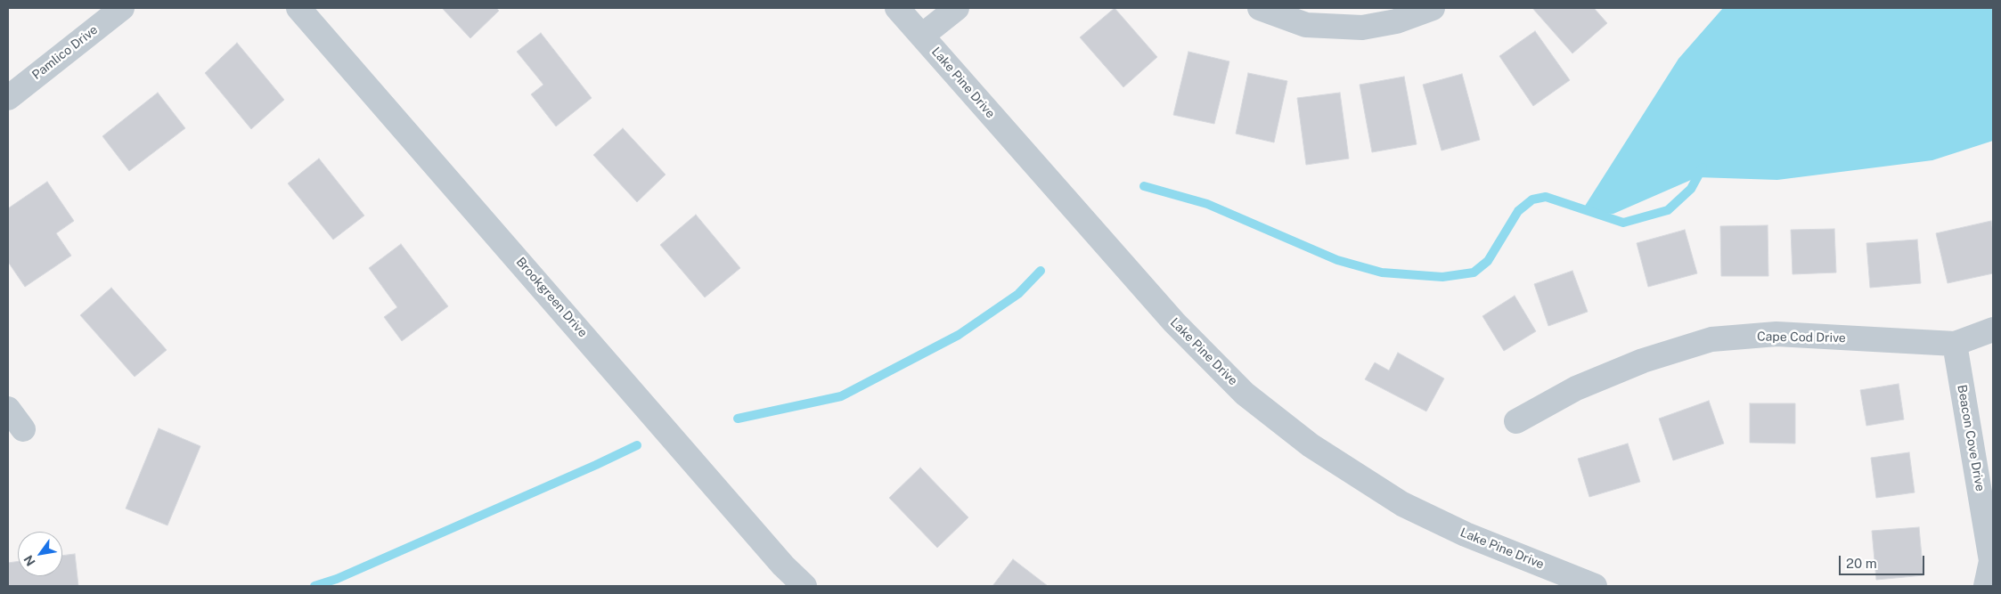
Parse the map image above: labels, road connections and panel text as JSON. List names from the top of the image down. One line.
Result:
{"streets":{"street":["Pamlico Drive","Lake Pine Drive","Brookgreen Drive","Cape Cod Drive","Beacon Cove Drive"]},"crossings":[["Cape Cod Drive","Beacon Cove Drive"]],"scale_bar":"20 m","north":"bottom left"}
